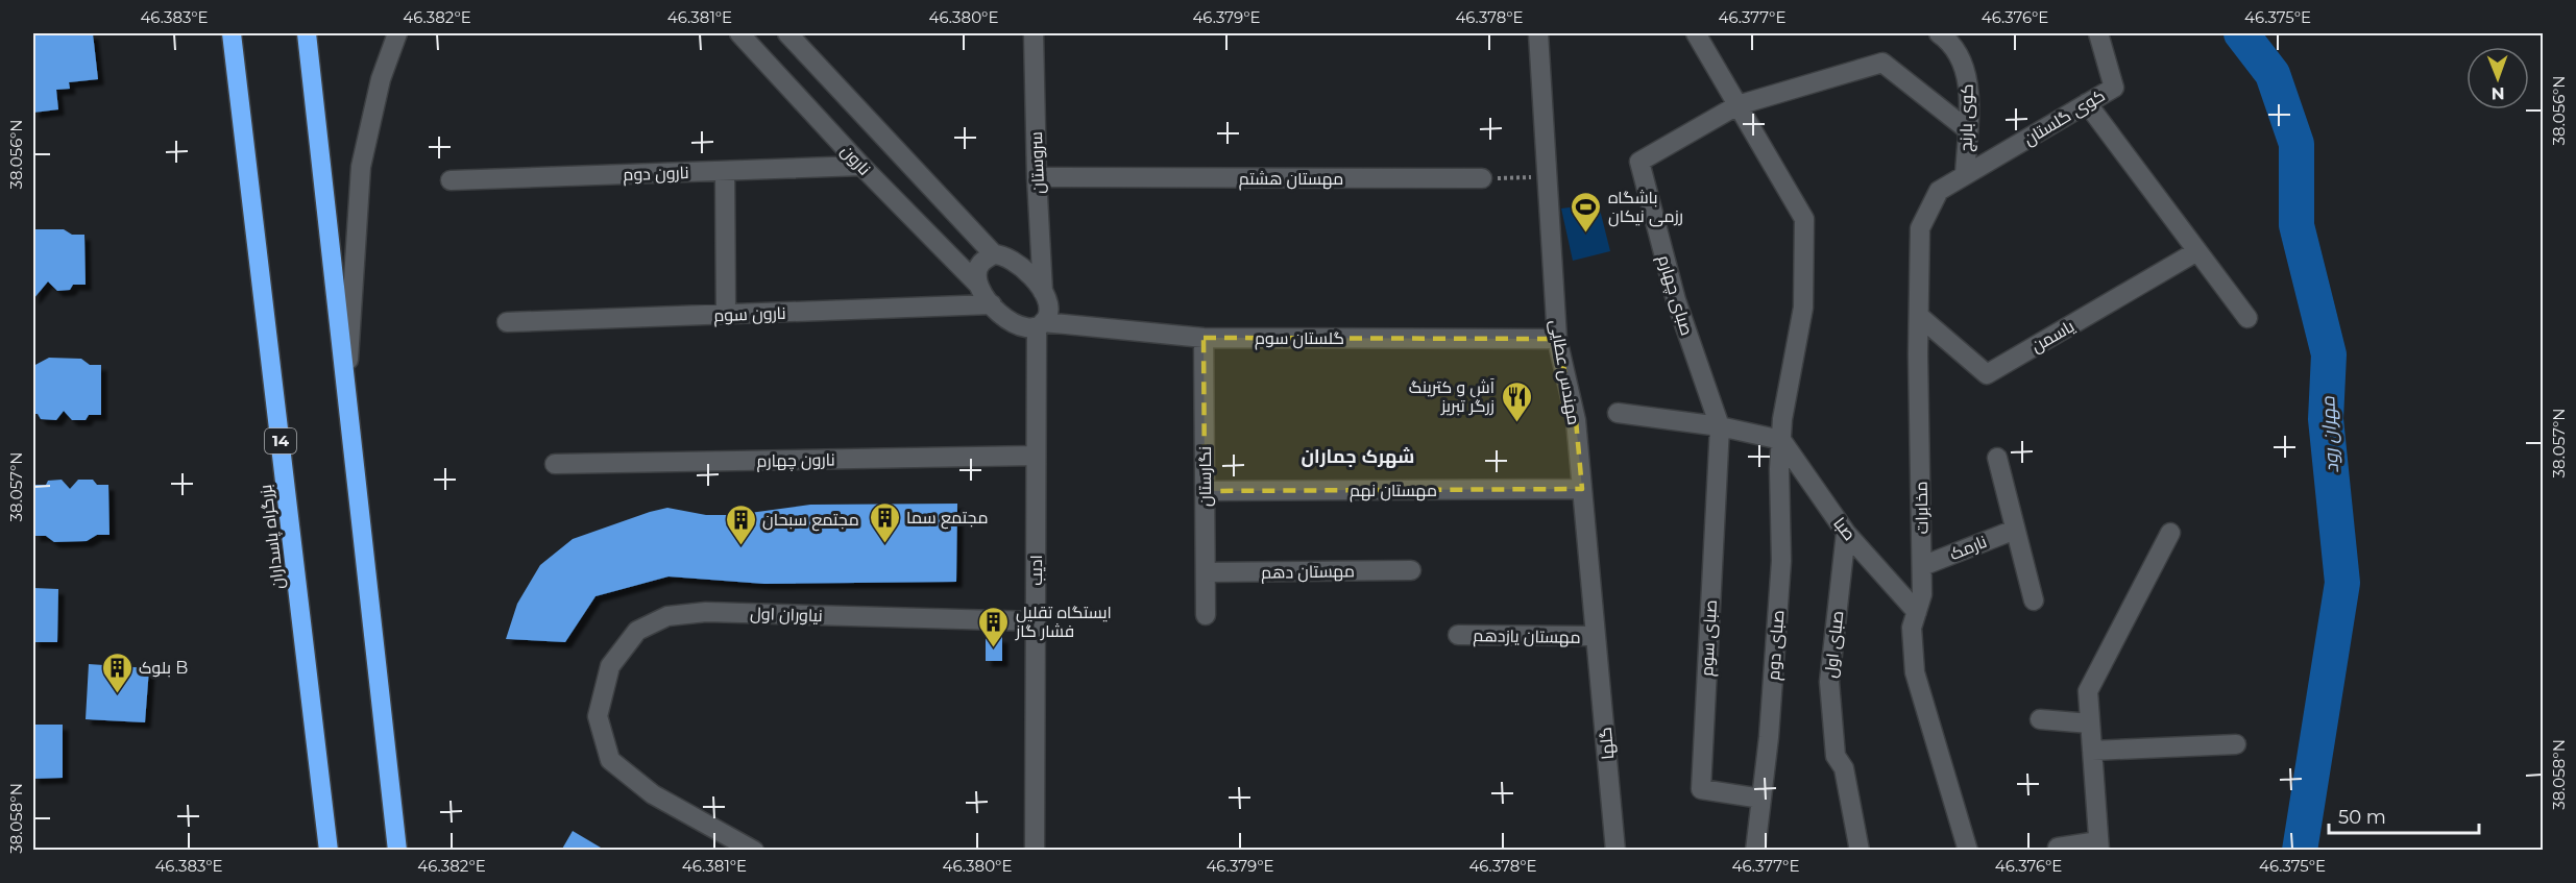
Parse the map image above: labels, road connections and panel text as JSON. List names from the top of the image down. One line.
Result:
{"streets":{"highway":["14","بزرگراه پاسداران"],"street":["کوی گلستان","کوی بارنج","نارون","سروستان","نارون دوم","مهستان هشتم","صبای چهارم","نارون سوم","یاسمن","گلستان سوم","مهندس عطایی","نارون چهارم","نگارستان","مهستان نهم","مخابرات","صبا","نارمک","ادیب","مهستان دهم","نیاوران اول","مهستان یازدهم","صبای سوم","صبای اول","صبای دوم","گلها"]},"crossings":[["کوی گلستان","کوی بارنج"],["کوی گلستان","مخابرات"],["کوی بارنج","مخابرات"],["نارون","نارون دوم"],["نارون","نارون سوم"],["نارون","گلستان سوم"],["سروستان","مهستان هشتم"],["سروستان","گلستان سوم"],["سروستان","ادیب"],["صبای چهارم","صبای سوم"],["صبای چهارم","صبای دوم"],["نارون سوم","گلستان سوم"],["یاسمن","مخابرات"],["گلستان سوم","مهندس عطایی"],["گلستان سوم","نگارستان"],["گلستان سوم","ادیب"],["مهندس عطایی","مهستان نهم"],["مهندس عطایی","مهستان یازدهم"],["مهندس عطایی","گلها"],["نارون چهارم","ادیب"],["نگارستان","مهستان نهم"],["نگارستان","مهستان دهم"],["مخابرات","صبا"],["مخابرات","نارمک"],["صبا","صبای اول"],["صبا","صبای دوم"],["ادیب","نیاوران اول"],["مهستان یازدهم","گلها"],["صبای سوم","صبای دوم"]],"districts":["شهرک جماران"],"water":["مهران رود"],"places":{"sports":["باشگاه رزمی نیکان"],"restaurant":["آش و کترینگ زرگر تبریز"],"building":["مجتمع سما","مجتمع سبحان","ایستگاه تقلیل فشار گاز","بلوک B"]},"scale_bar":"50 m","north":"bottom","coordinates":["46.383°E","46.382°E","46.381°E","46.380°E","46.379°E","46.378°E","46.377°E","46.376°E","46.375°E","38.056°N","38.057°N","38.058°N"]}
